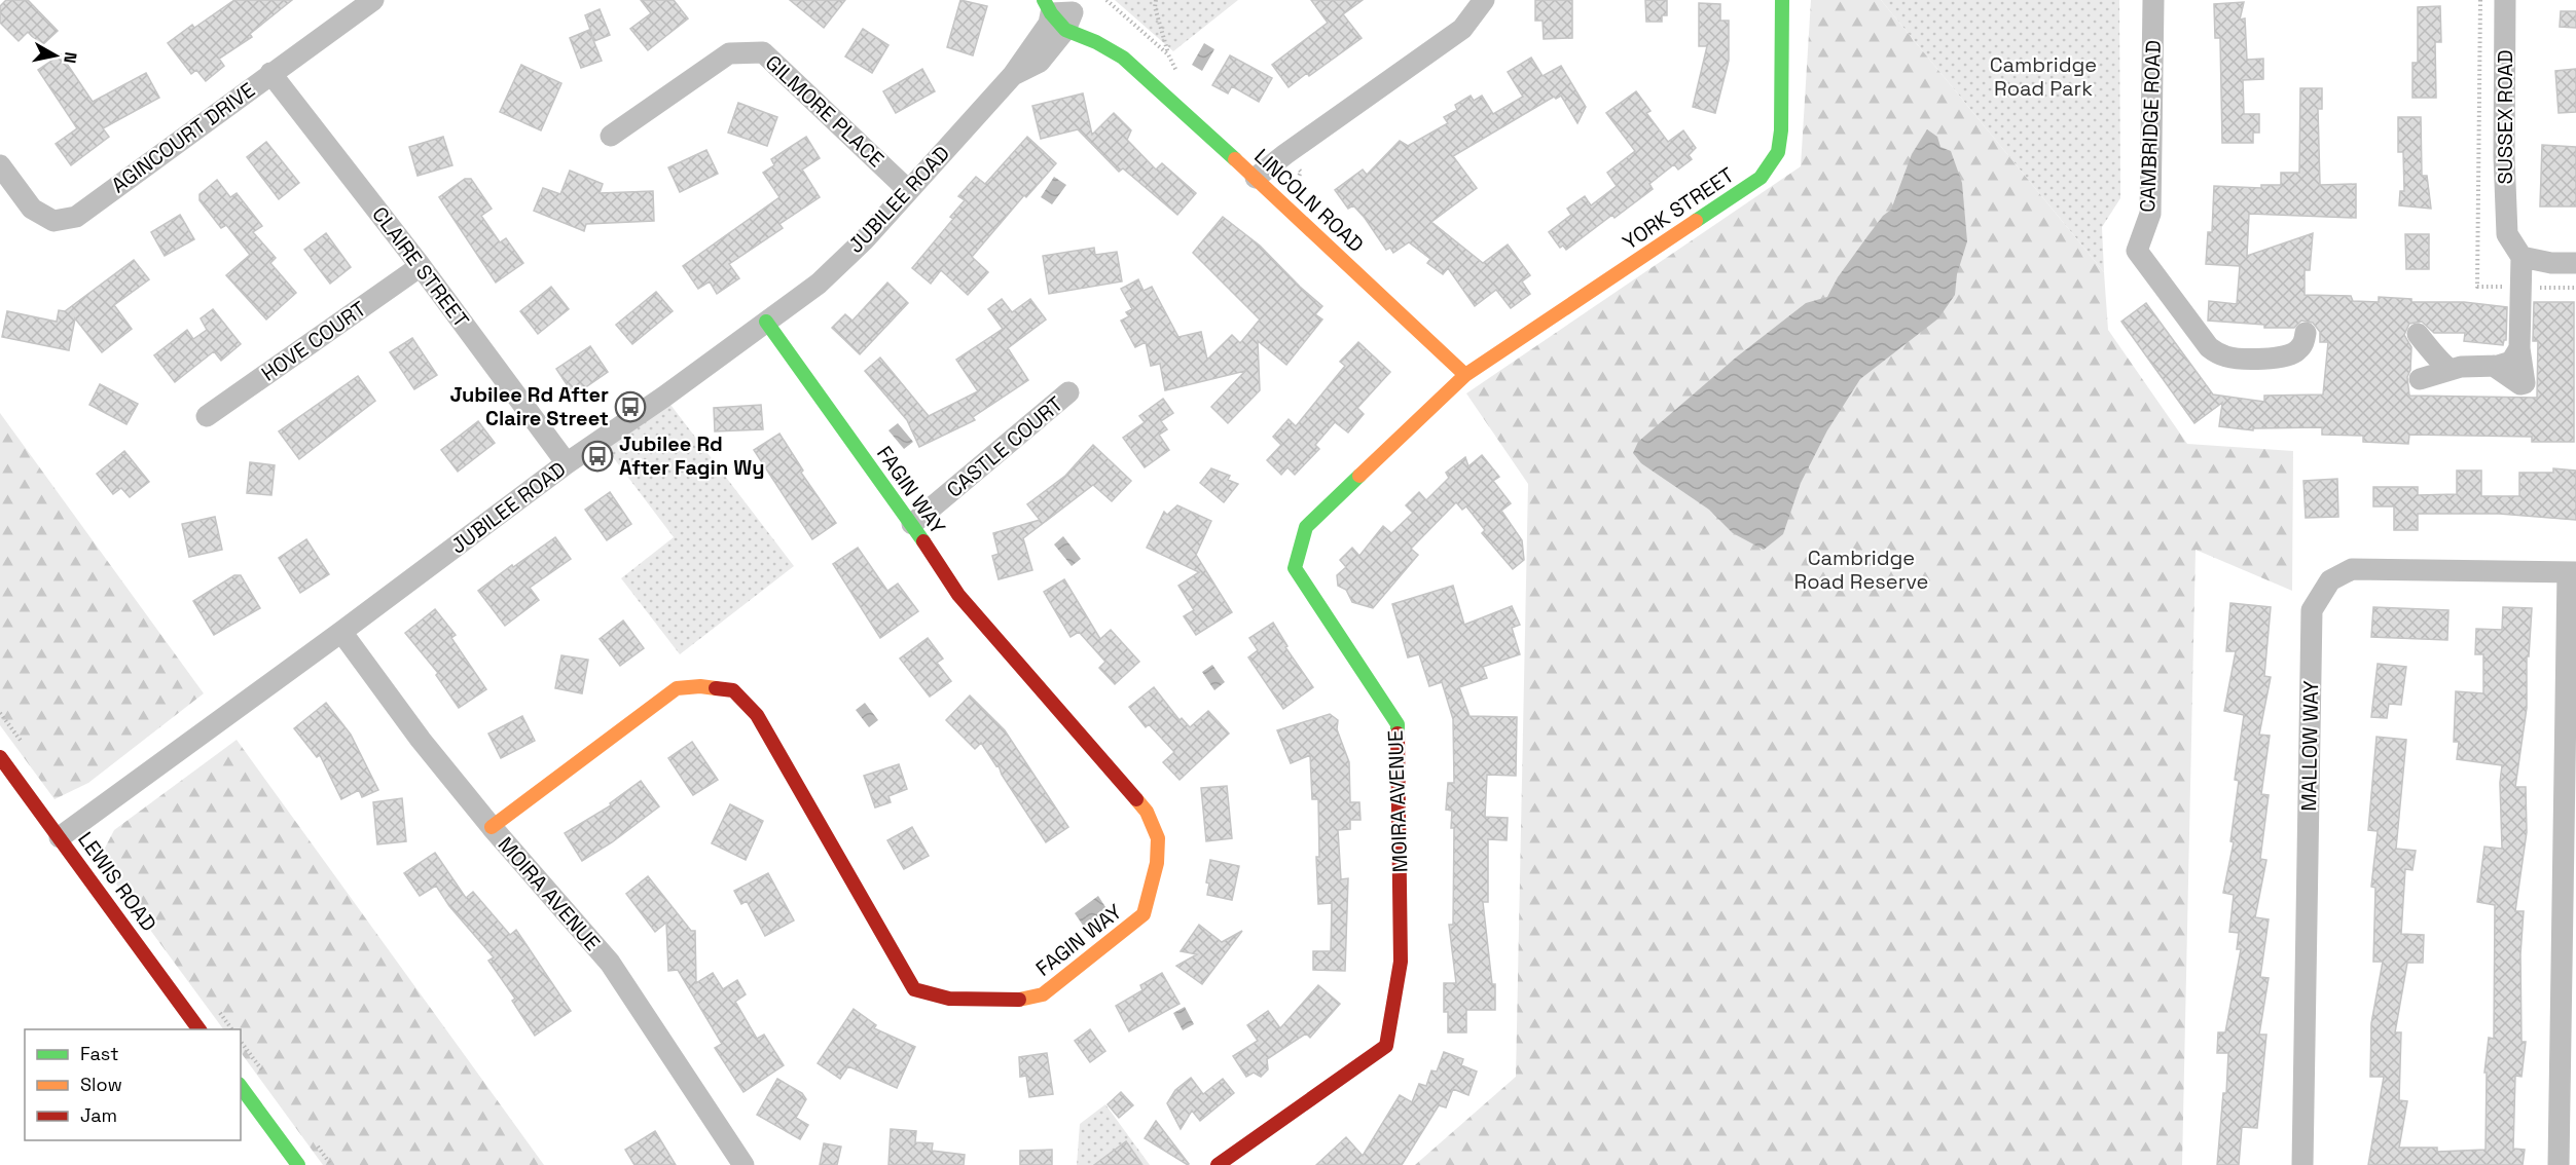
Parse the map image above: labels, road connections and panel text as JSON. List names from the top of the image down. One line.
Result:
{"streets":{"street":["GILMORE PLACE","SUSSEX ROAD","CAMBRIDGE ROAD","AGINCOURT DRIVE","JUBILEE ROAD","LINCOLN ROAD","YORK STREET","CLAIRE STREET","HOVE COURT","CASTLE COURT","FAGIN WAY","MALLOW WAY","MOIRA AVENUE","LEWIS ROAD"]},"crossings":[["GILMORE PLACE","JUBILEE ROAD"],["AGINCOURT DRIVE","CLAIRE STREET"],["JUBILEE ROAD","LINCOLN ROAD"],["JUBILEE ROAD","CLAIRE STREET"],["JUBILEE ROAD","FAGIN WAY"],["JUBILEE ROAD","MOIRA AVENUE"],["JUBILEE ROAD","LEWIS ROAD"],["LINCOLN ROAD","YORK STREET"],["LINCOLN ROAD","MOIRA AVENUE"],["YORK STREET","MOIRA AVENUE"],["CLAIRE STREET","HOVE COURT"],["CASTLE COURT","FAGIN WAY"],["FAGIN WAY","MOIRA AVENUE"]],"parks":["Cambridge Road Park","Cambridge Road Reserve"],"places":{"bus stop":["Jubilee Rd After Claire Street","Jubilee Rd After Fagin Wy"]},"legend":["Fast","Slow","Jam"],"north":"right"}
